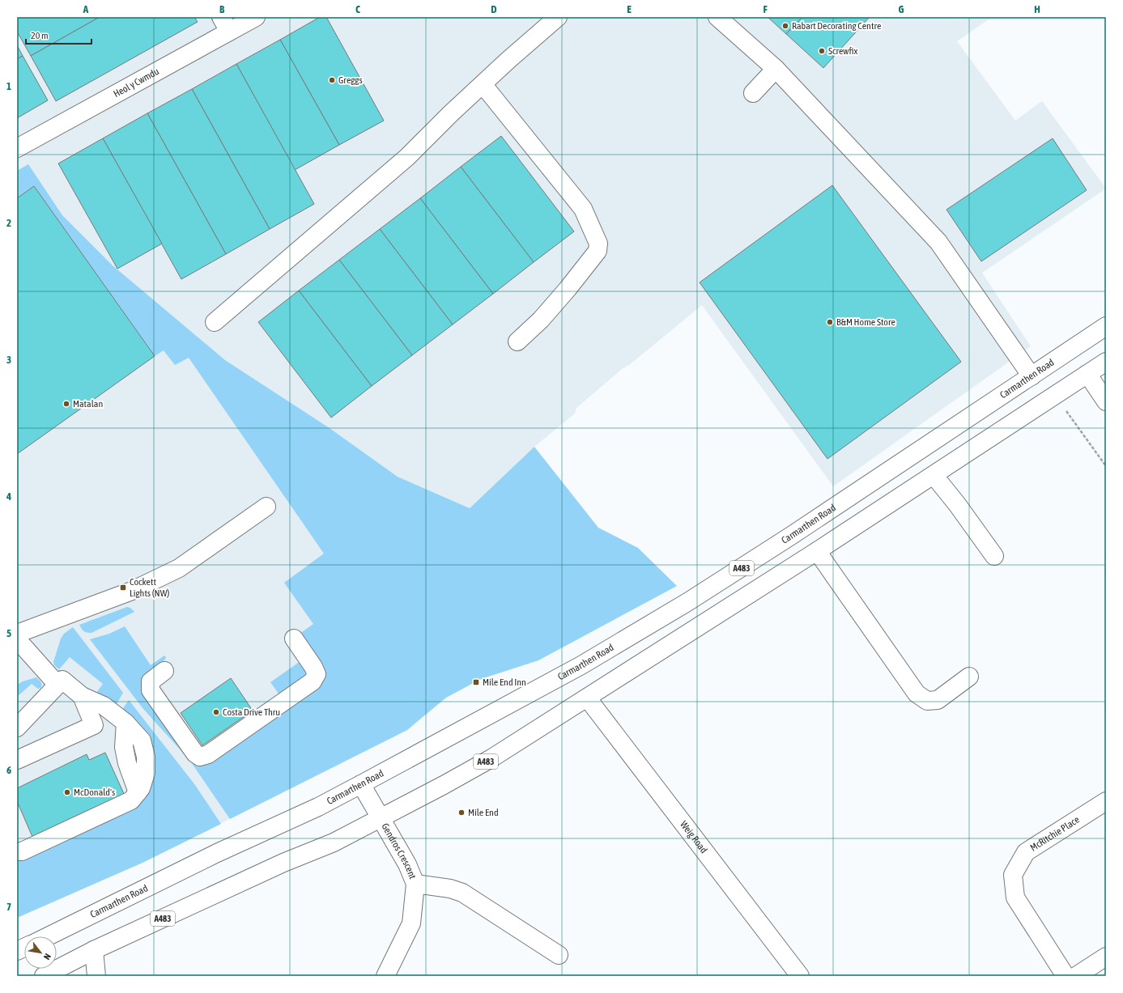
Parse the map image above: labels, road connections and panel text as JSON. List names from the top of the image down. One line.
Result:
{"streets":{"main road":["Heol y Cwmdu","Carmarthen Road","A483","McRitchie Place","Weig Road","Gendros Crescent"]},"crossings":[["Carmarthen Road","Gendros Crescent"],["A483","Weig Road"],["A483","Gendros Crescent"]],"places":{"other":["Rabart Decorating Centre","Screwfix","Greggs","B&M Home Store","Matalan","Costa Drive Thru","McDonald's","Mile End"],"transit":["Cockett Lights (NW)","Mile End Inn"]},"scale_bar":"20 m","north":"bottom right","grid":{"columns":["A","B","C","D","E","F","G","H"],"rows":["1","2","3","4","5","6","7"]}}
